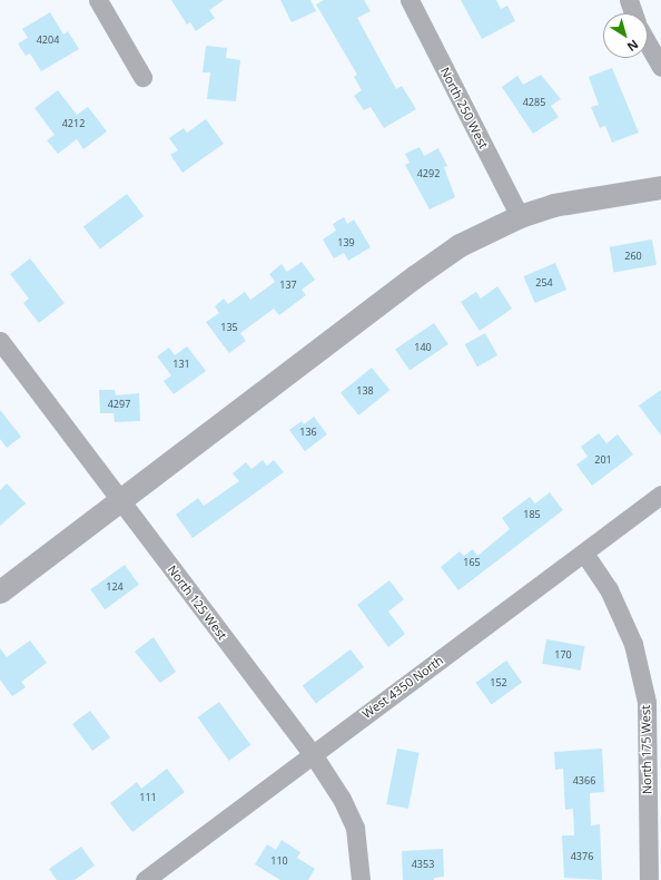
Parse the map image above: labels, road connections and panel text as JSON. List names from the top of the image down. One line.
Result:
{"streets":{"street":["North 250 West","North 125 West","West 4350 North","North 175 West"]},"crossings":[["North 125 West","West 4350 North"],["West 4350 North","North 175 West"]],"house_numbers":["4204","4285","4212","4292","139","260","254","137","135","140","131","138","4297","136","201","185","165","124","170","152","4366","111","4376","110","4353"],"north":"bottom right"}
